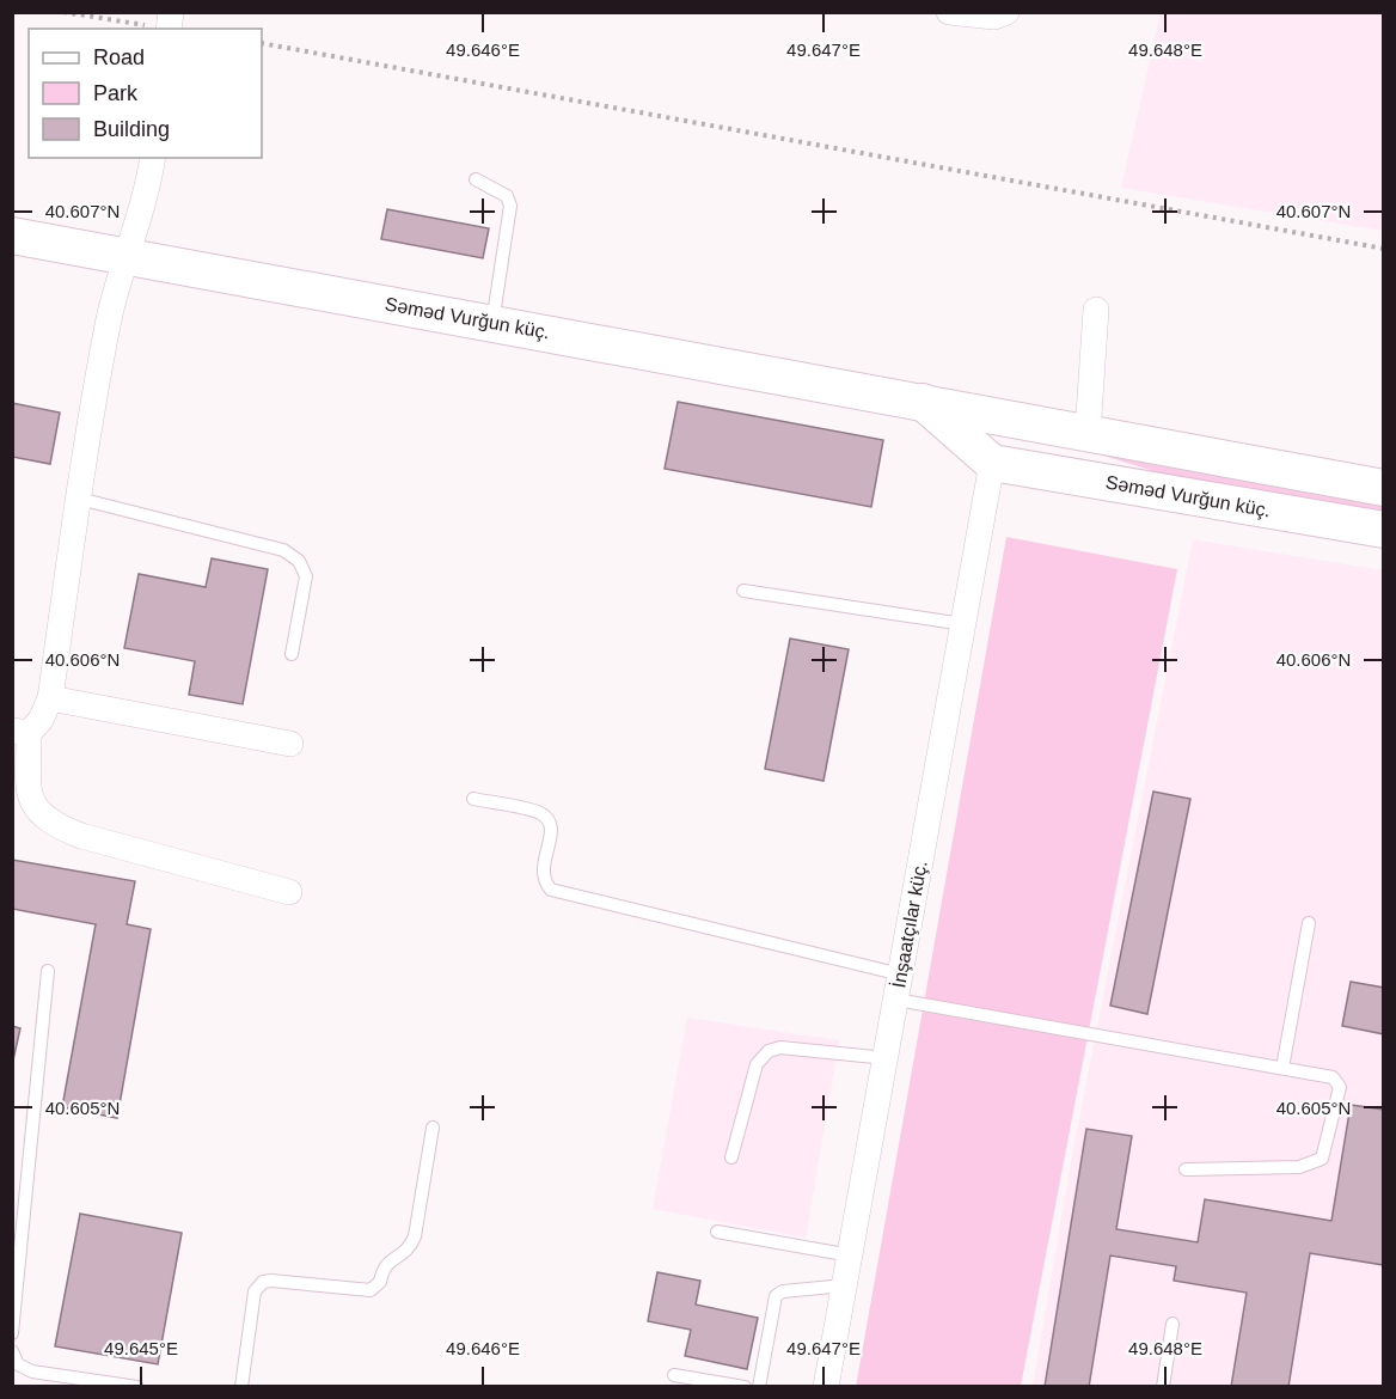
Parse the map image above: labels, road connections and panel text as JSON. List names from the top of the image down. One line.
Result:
{"streets":{"main road":["Səməd Vurğun küç."],"street":["İnşaatçılar küç."]},"crossings":[["Səməd Vurğun küç.","İnşaatçılar küç."]],"legend":["Road","Park","Building"],"coordinates":["49.646°E","49.647°E","49.648°E","40.607°N","40.606°N","40.605°N","49.645°E"]}
